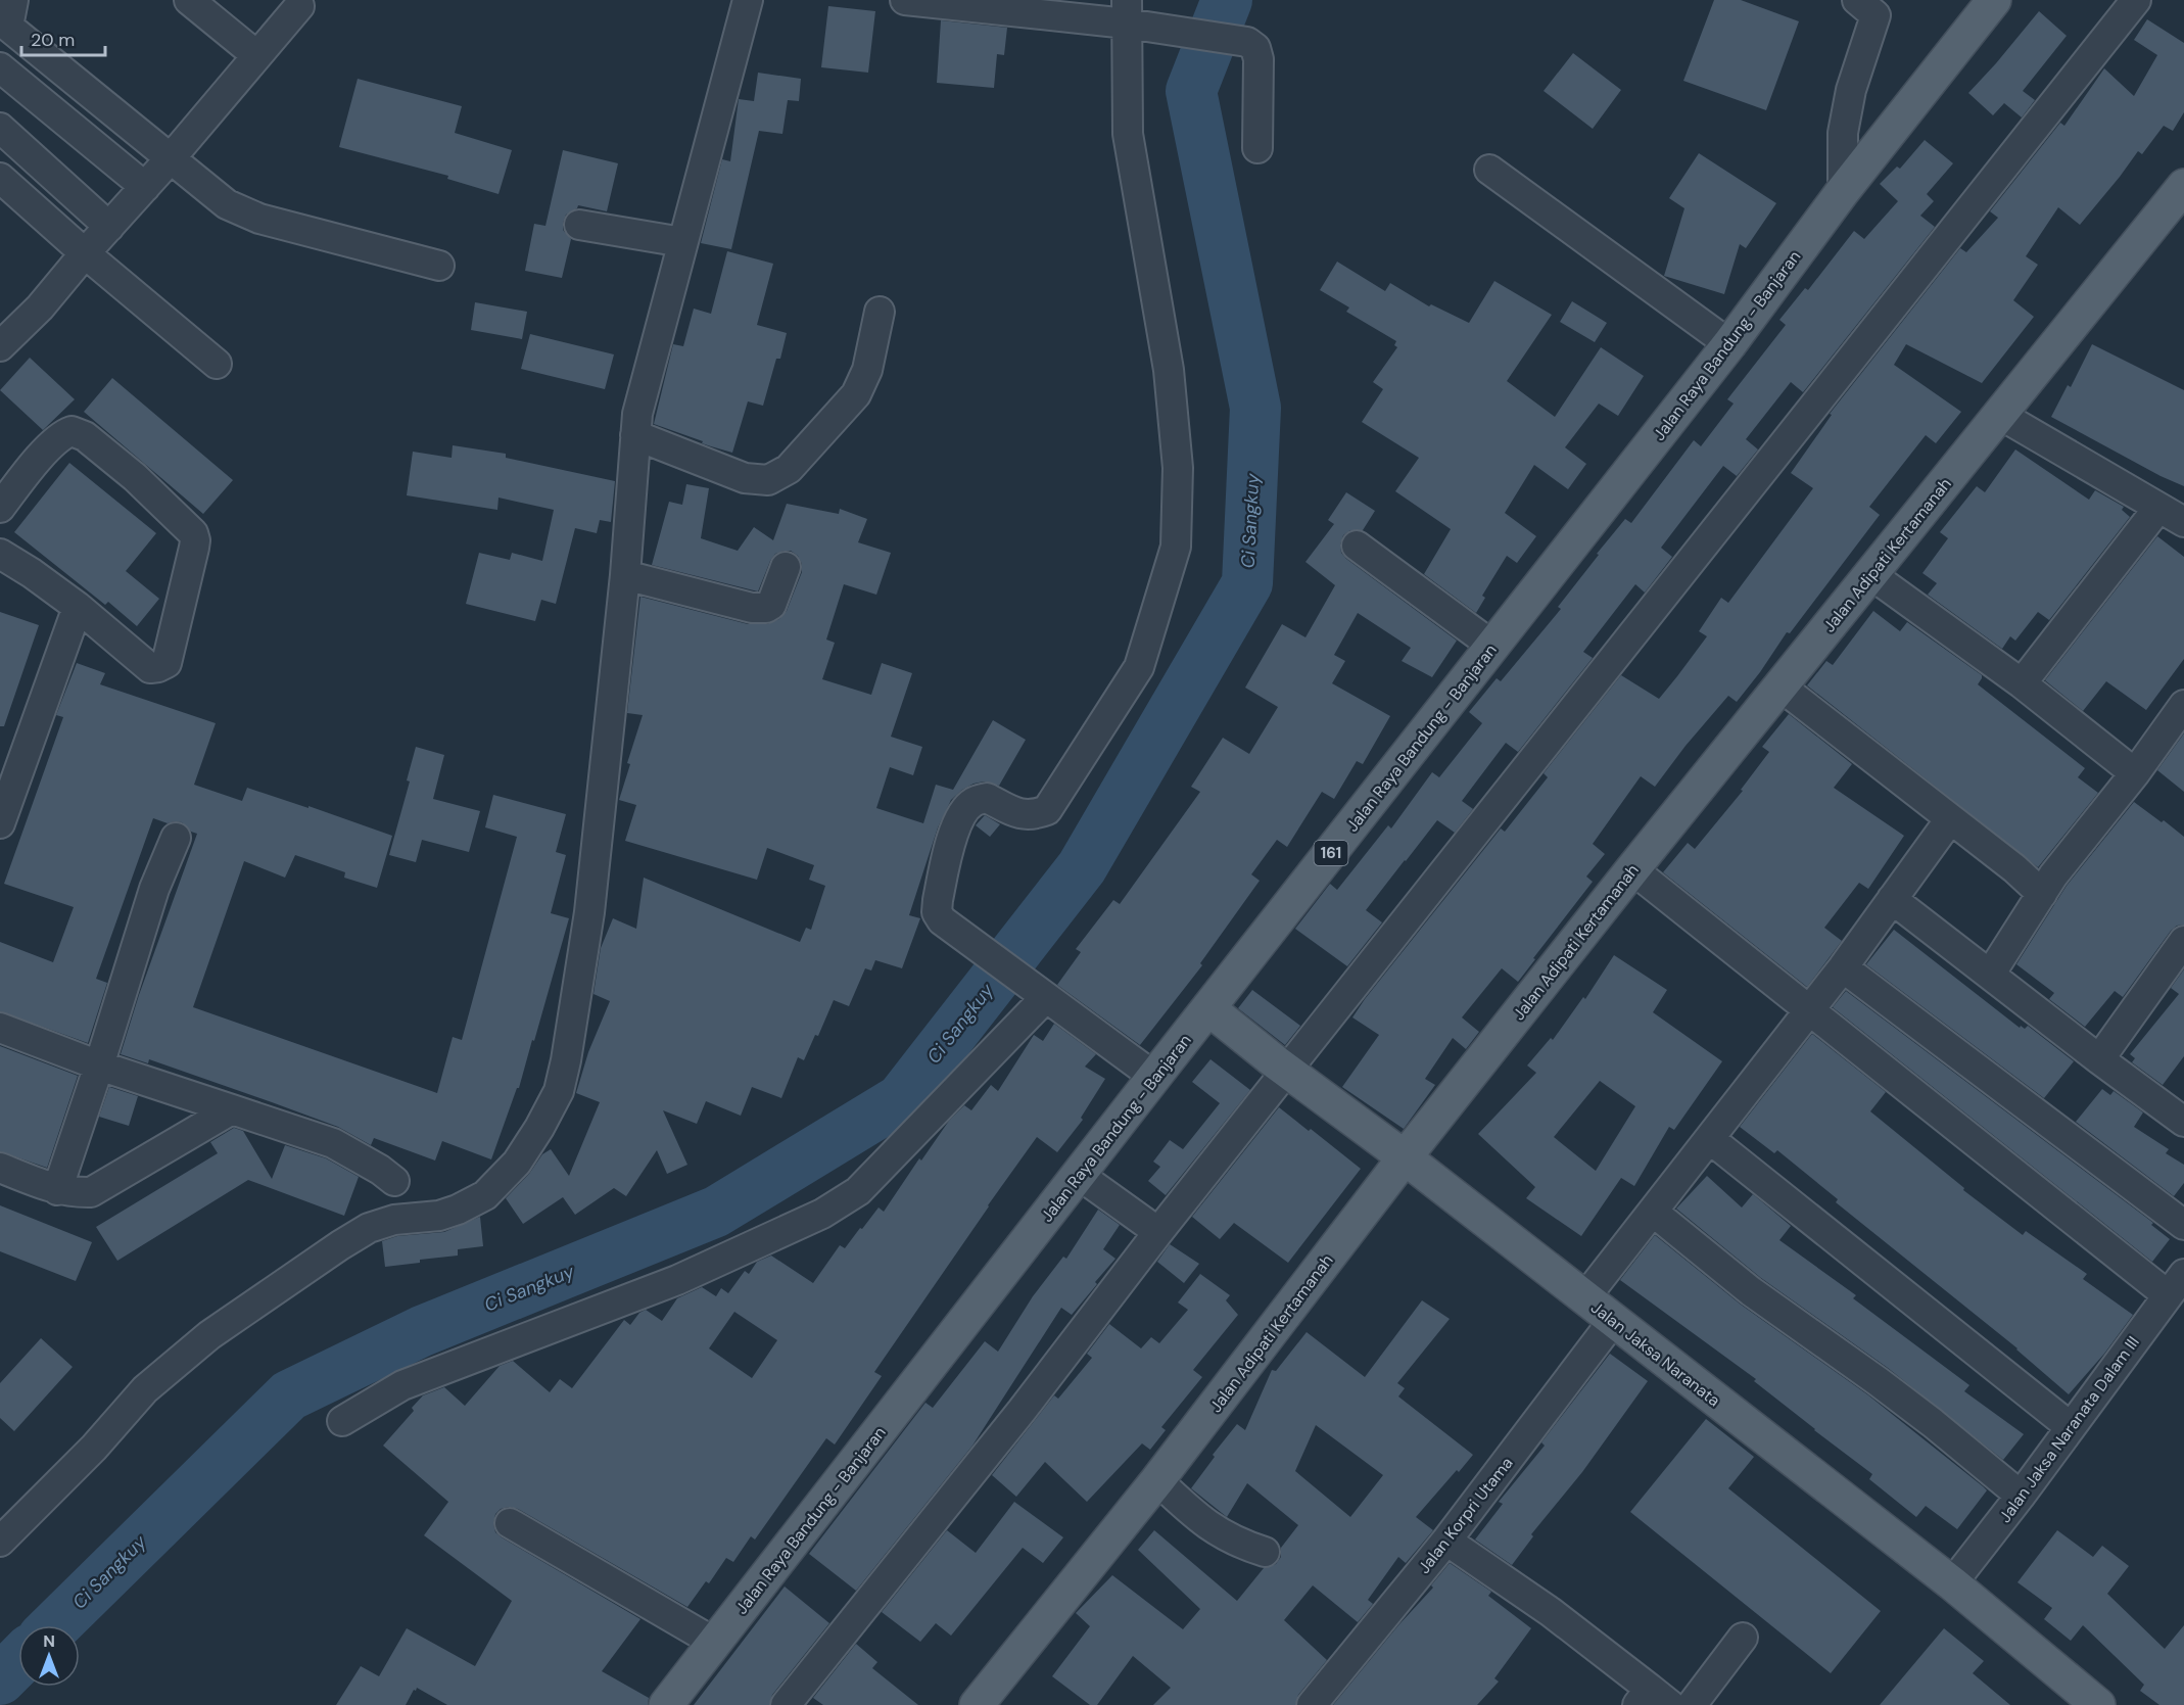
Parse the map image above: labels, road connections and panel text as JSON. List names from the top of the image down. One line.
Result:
{"streets":{"main road":["Jalan Raya Bandung - Banjaran","Jalan Adipati Kertamanah","161","Jalan Jaksa Naranata"],"street":["Jalan Jaksa Naranata Dalam III","Jalan Korpri Utama"]},"crossings":[["Jalan Raya Bandung - Banjaran","Jalan Jaksa Naranata"],["Jalan Adipati Kertamanah","Jalan Jaksa Naranata"],["Jalan Jaksa Naranata","Jalan Jaksa Naranata Dalam III"],["Jalan Jaksa Naranata","Jalan Korpri Utama"]],"water":["Ci Sangkuy"],"scale_bar":"20 m","north":"top"}
